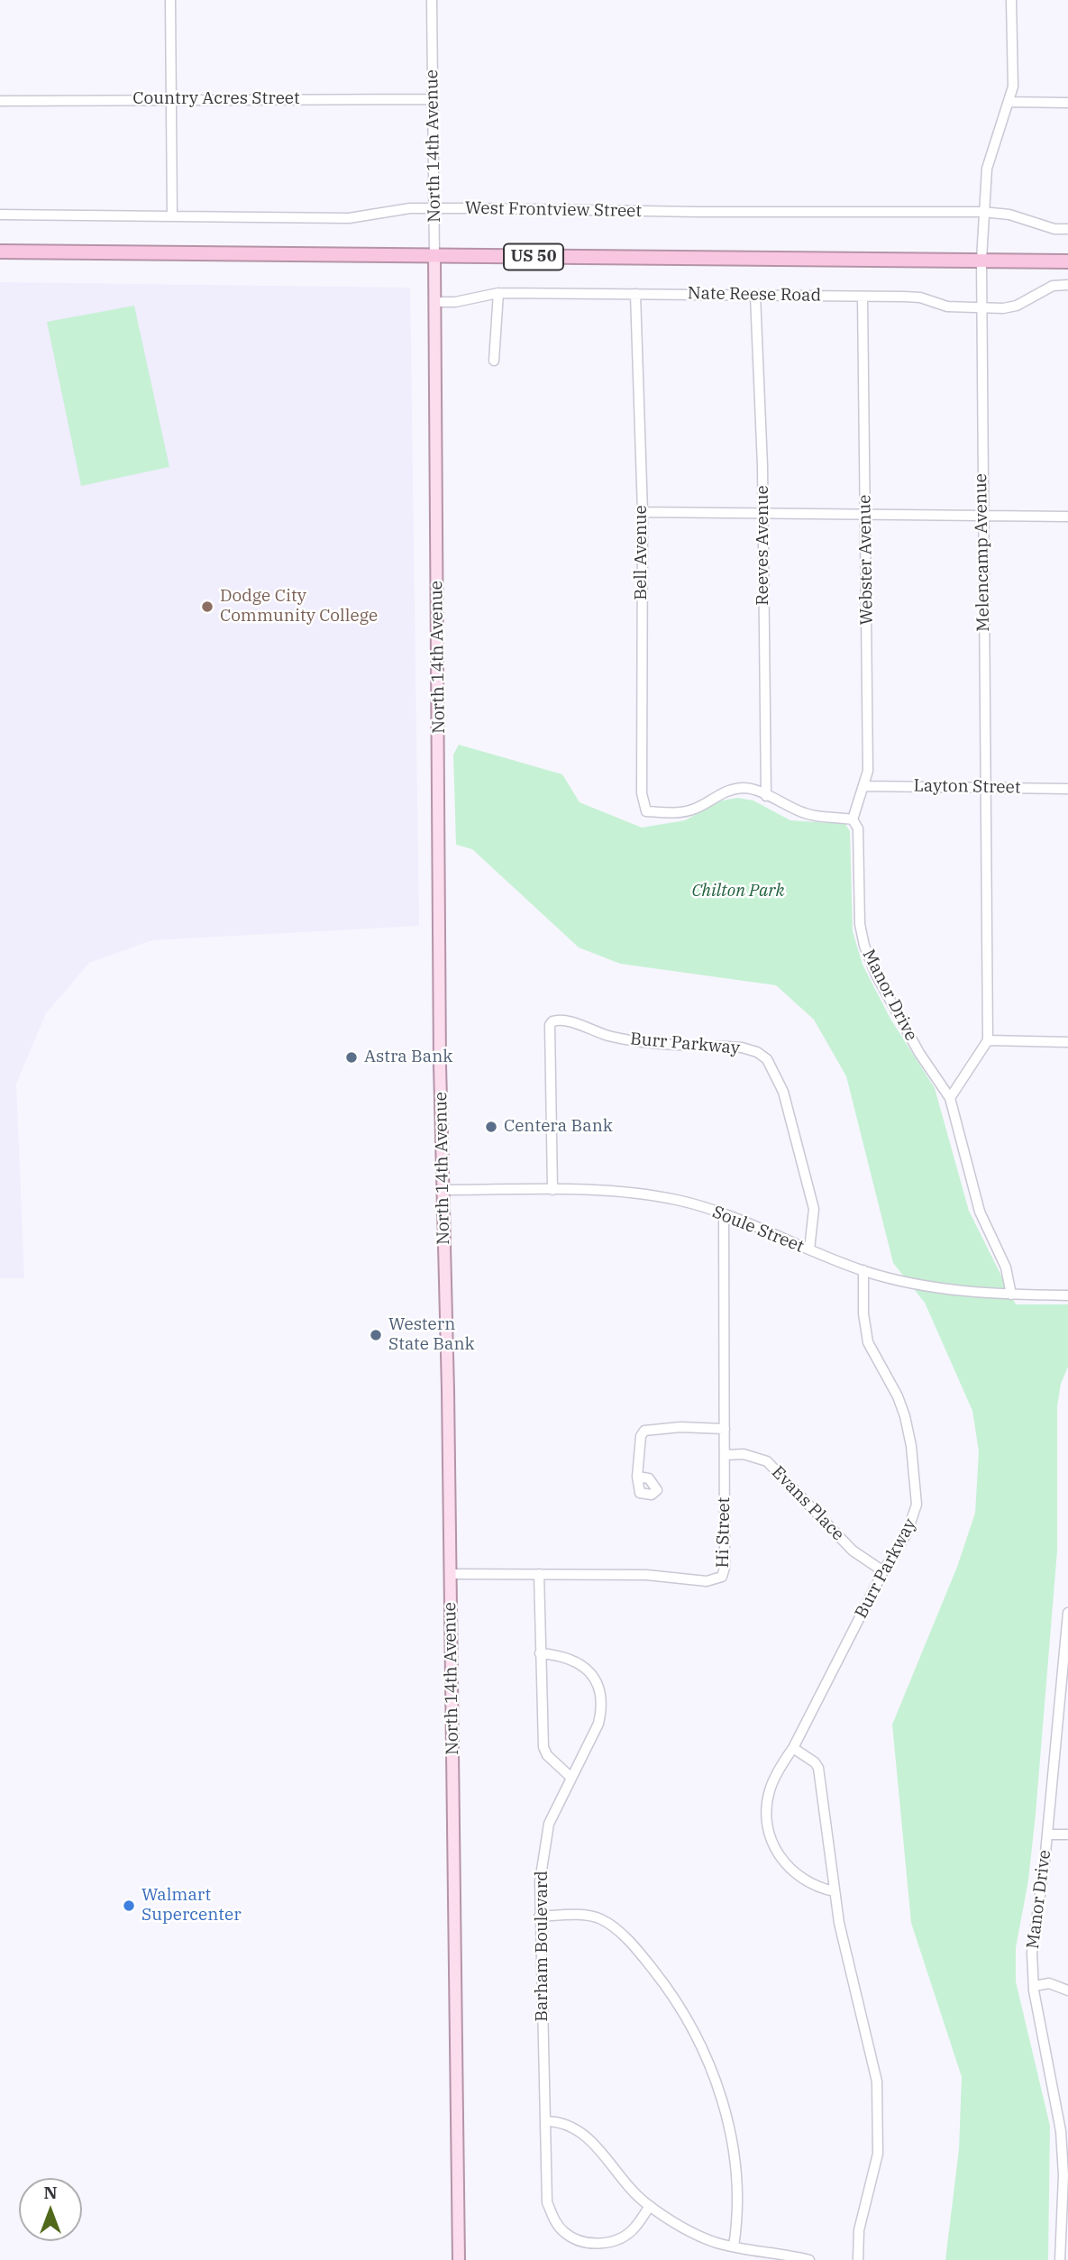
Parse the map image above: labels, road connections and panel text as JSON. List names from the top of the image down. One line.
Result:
{"streets":{"highway":["US 50"],"main road":["North 14th Avenue"],"street":["Country Acres Street","West Frontview Street","Nate Reese Road","Reeves Avenue","Bell Avenue","Melencamp Avenue","Webster Avenue","Layton Street","Manor Drive","Burr Parkway","Soule Street","Evans Place","Hi Street","Barham Boulevard"]},"crossings":[["Country Acres Street","North 14th Avenue"],["North 14th Avenue","West Frontview Street"],["North 14th Avenue","US 50"],["North 14th Avenue","Nate Reese Road"],["North 14th Avenue","Soule Street"],["North 14th Avenue","Hi Street"],["West Frontview Street","Melencamp Avenue"],["US 50","Melencamp Avenue"],["Nate Reese Road","Reeves Avenue"],["Nate Reese Road","Bell Avenue"],["Nate Reese Road","Melencamp Avenue"],["Nate Reese Road","Webster Avenue"],["Reeves Avenue","Bell Avenue"],["Melencamp Avenue","Layton Street"],["Webster Avenue","Layton Street"],["Webster Avenue","Manor Drive"],["Manor Drive","Soule Street"],["Burr Parkway","Soule Street"],["Burr Parkway","Evans Place"],["Soule Street","Hi Street"],["Evans Place","Hi Street"]],"parks":["Chilton Park"],"places":["Dodge City Community College","Astra Bank","Centera Bank","Western State Bank","Walmart Supercenter"],"north":"top"}
